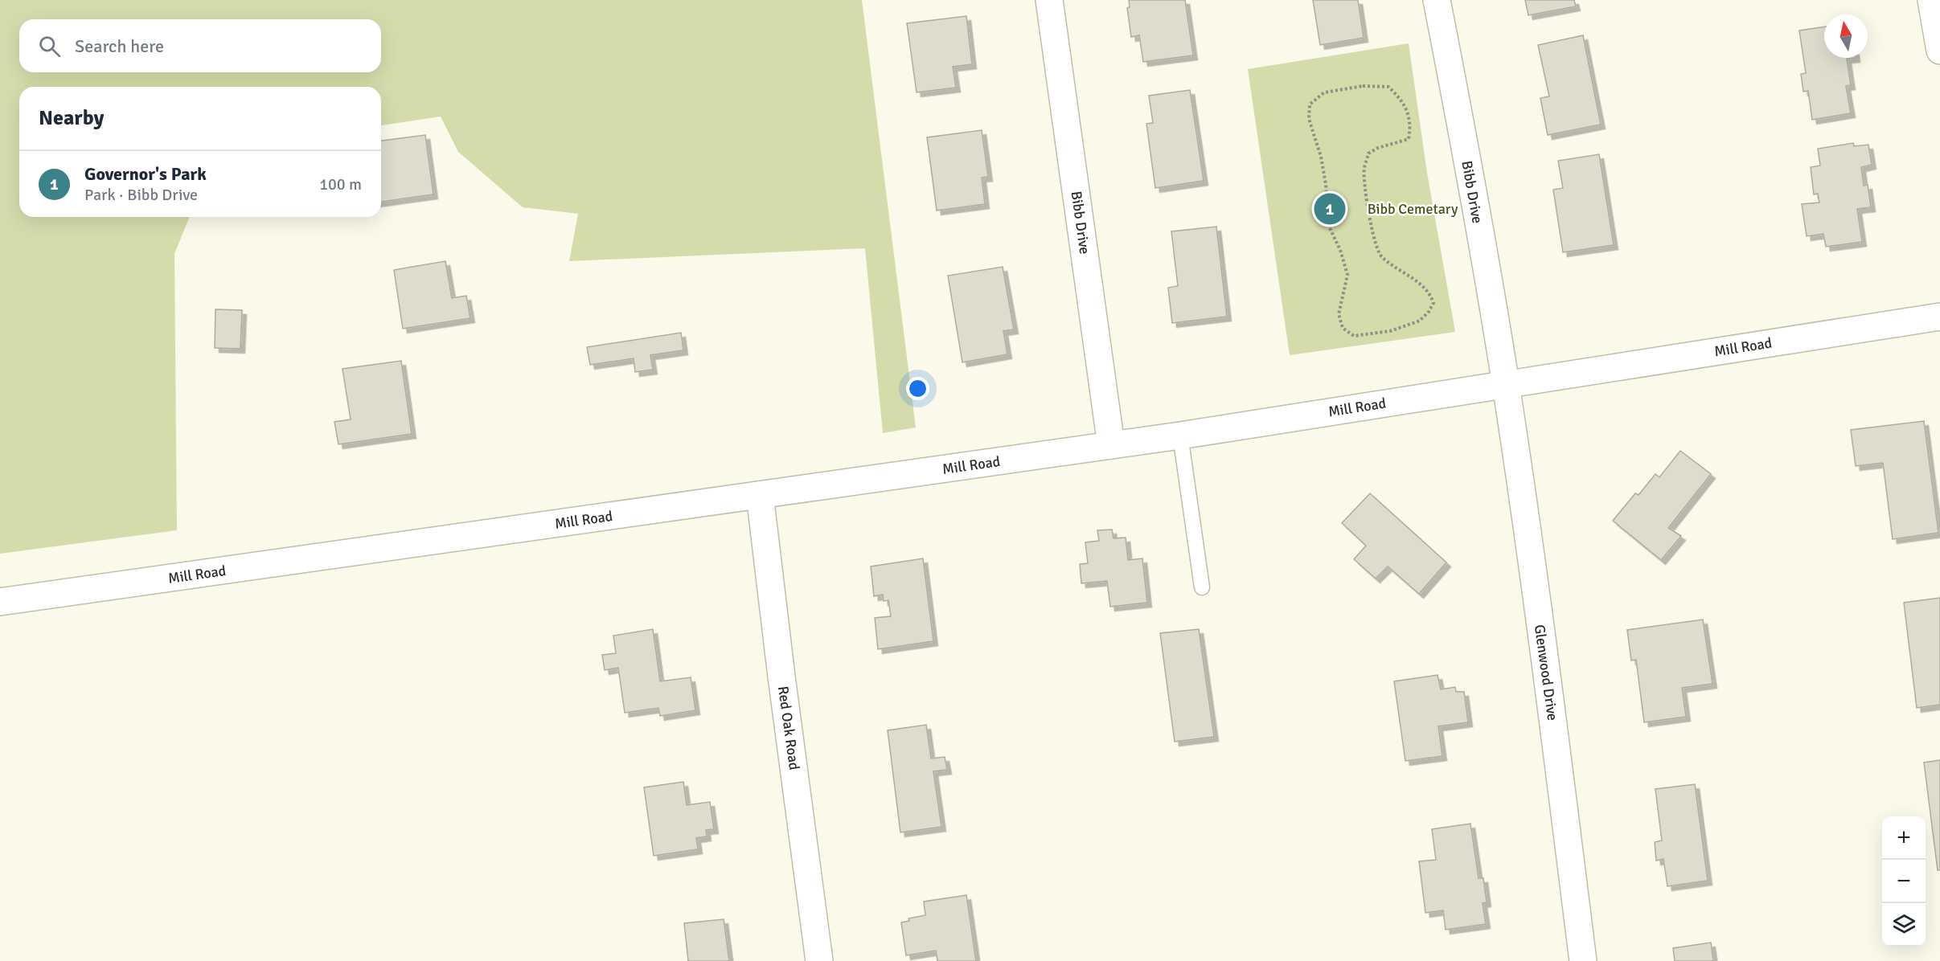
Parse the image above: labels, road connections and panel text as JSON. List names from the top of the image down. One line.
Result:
{"streets":{"street":["Bibb Drive","Mill Road","Glenwood Drive","Red Oak Road"]},"crossings":[["Bibb Drive","Mill Road"],["Bibb Drive","Glenwood Drive"],["Mill Road","Glenwood Drive"],["Mill Road","Red Oak Road"]],"parks":["Bibb Cemetary"],"north":"top","page":{"search":"Search here","heading":"Nearby","list":[{"mark":"1","name":"Governor's Park","note":"Park · Bibb Drive","value":"100 m"}],"pins":"1","map_buttons":["+","−"]}}
